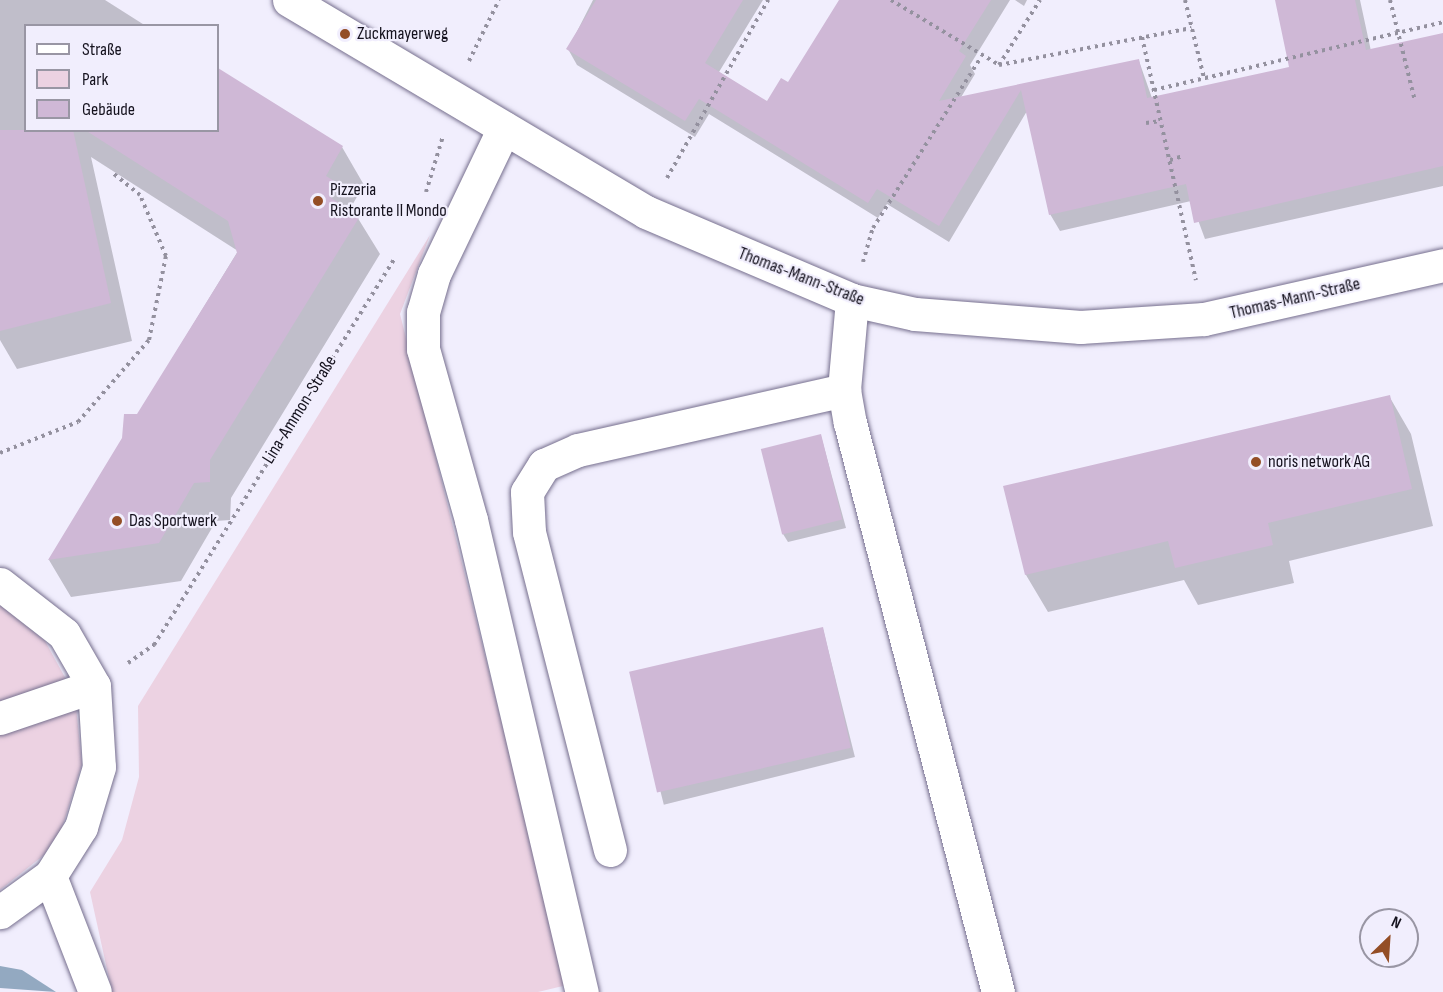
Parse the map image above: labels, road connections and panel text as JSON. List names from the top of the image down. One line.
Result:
{"streets":{"street":["Thomas-Mann-Straße"],"path":["Lina-Ammon-Straße"]},"places":["Zuckmayerweg","Pizzeria Ristorante Il Mondo","noris network AG","Das Sportwerk"],"legend":["Straße","Park","Gebäude"],"north":"top right"}
